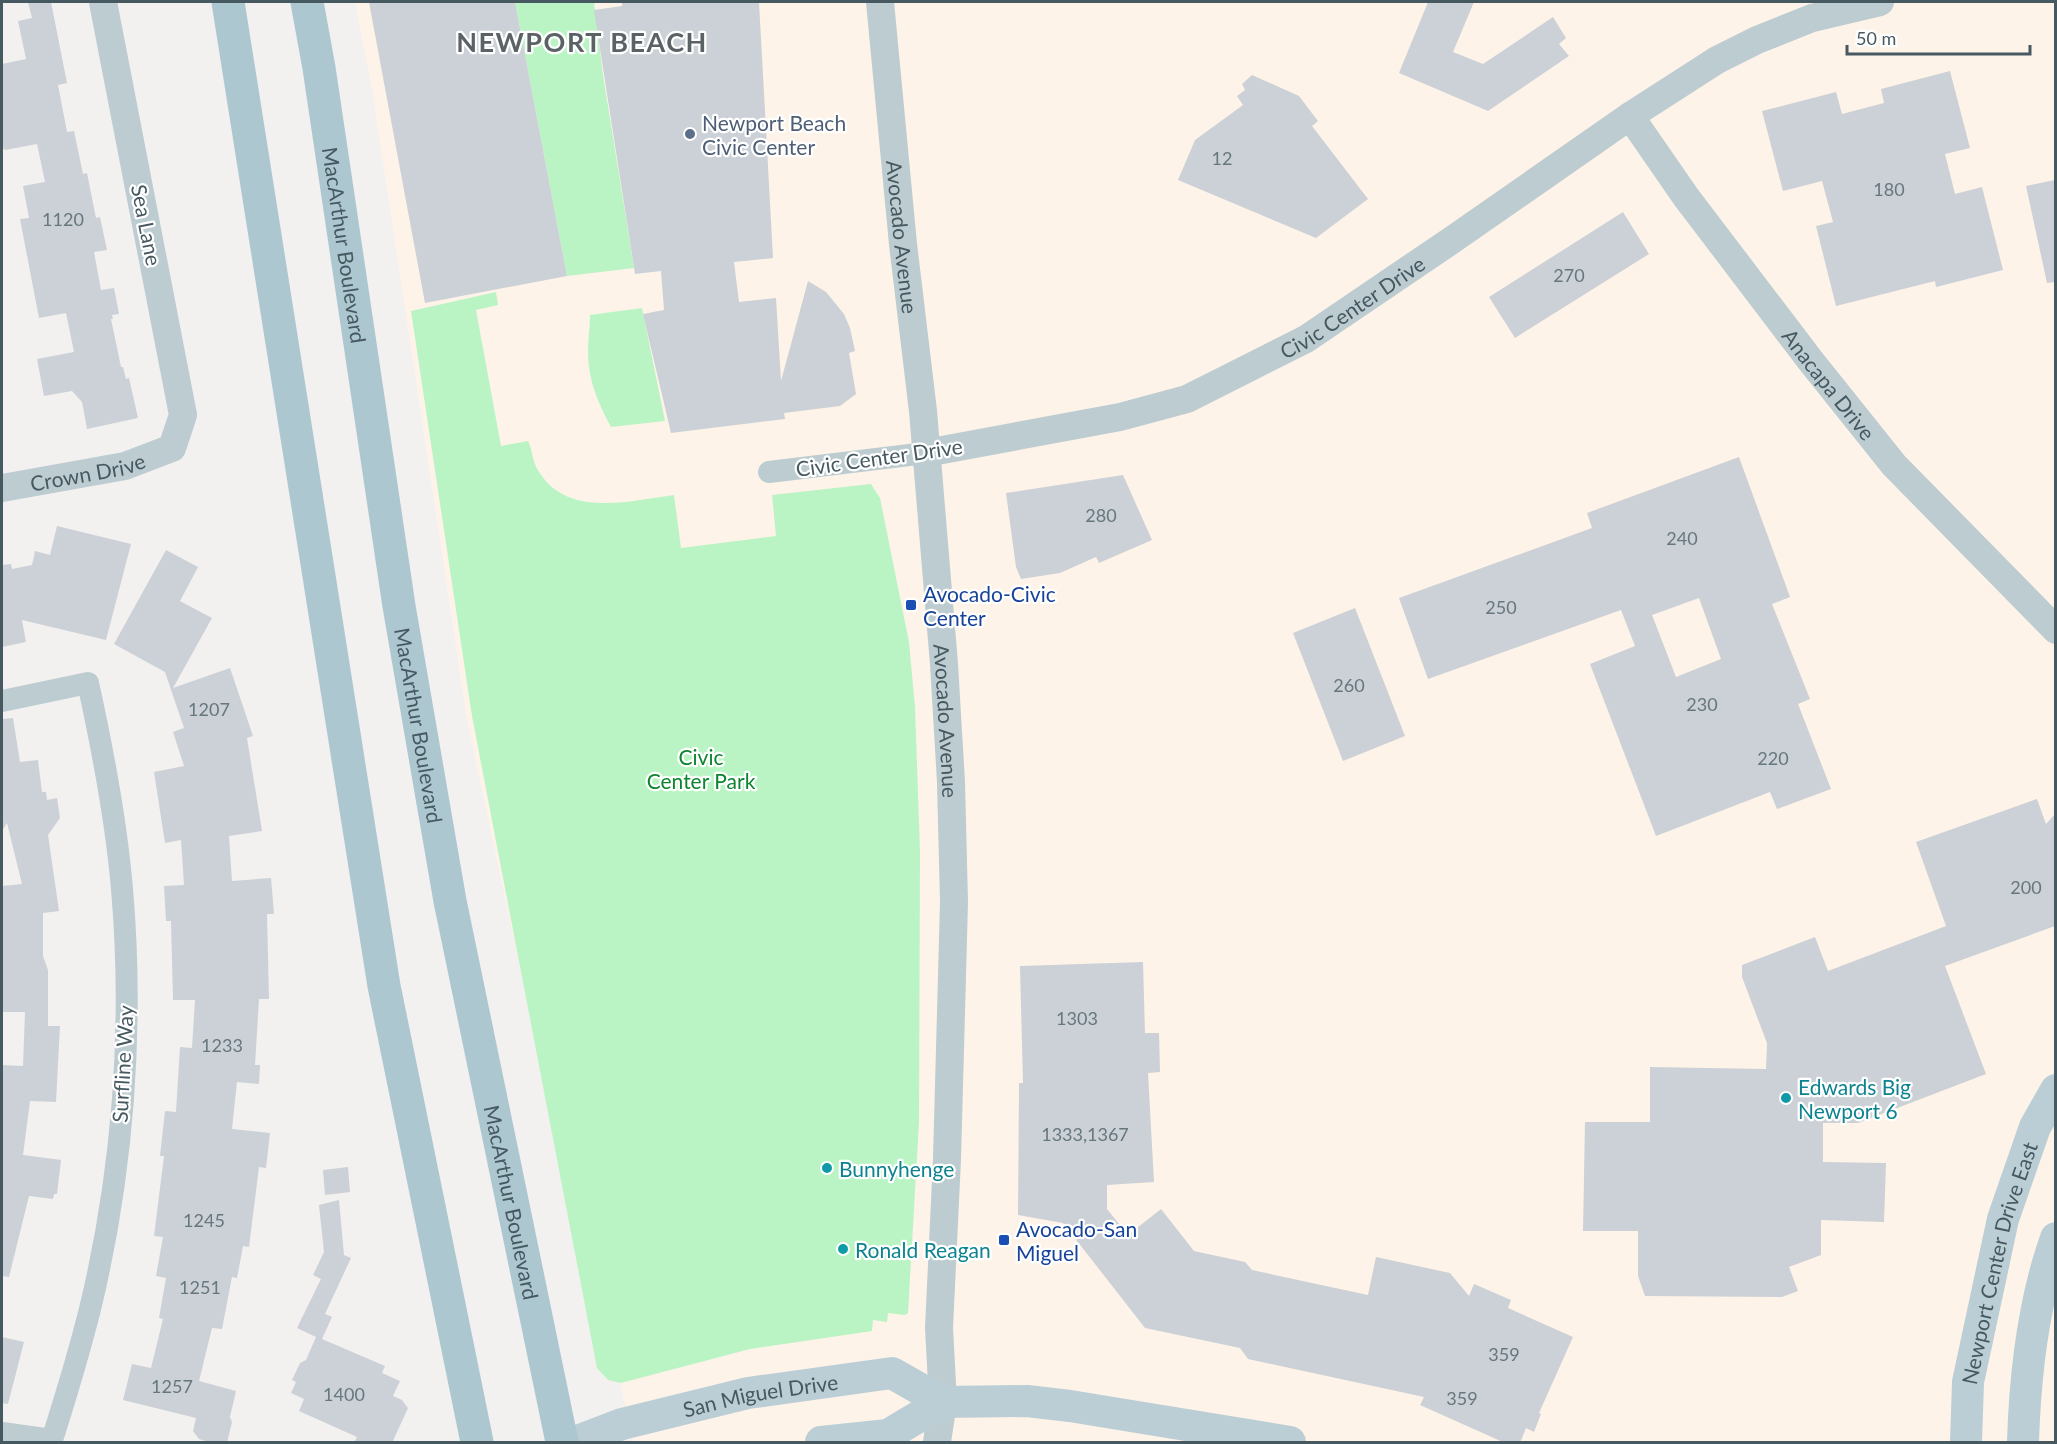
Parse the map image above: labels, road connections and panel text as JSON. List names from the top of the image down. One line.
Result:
{"streets":{"main road":["MacArthur Boulevard","Newport Center Drive East","San Miguel Drive"],"street":["Sea Lane","Avocado Avenue","Civic Center Drive","Anacapa Drive","Crown Drive","Surfline Way"]},"crossings":[["Sea Lane","Crown Drive"],["Avocado Avenue","Civic Center Drive"],["Avocado Avenue","San Miguel Drive"],["Civic Center Drive","Anacapa Drive"]],"districts":["NEWPORT BEACH"],"parks":["Civic Center Park"],"places":{"other":["Newport Beach Civic Center","Edwards Big Newport 6","Bunnyhenge","Ronald Reagan"],"transit":["Avocado-Civic Center","Avocado-San Miguel"]},"house_numbers":["12","180","1120","270","280","240","250","260","230","1207","220","200","1303","1233","1333,1367","1245","1251","359","1257","1400","359"],"scale_bar":"50 m"}
